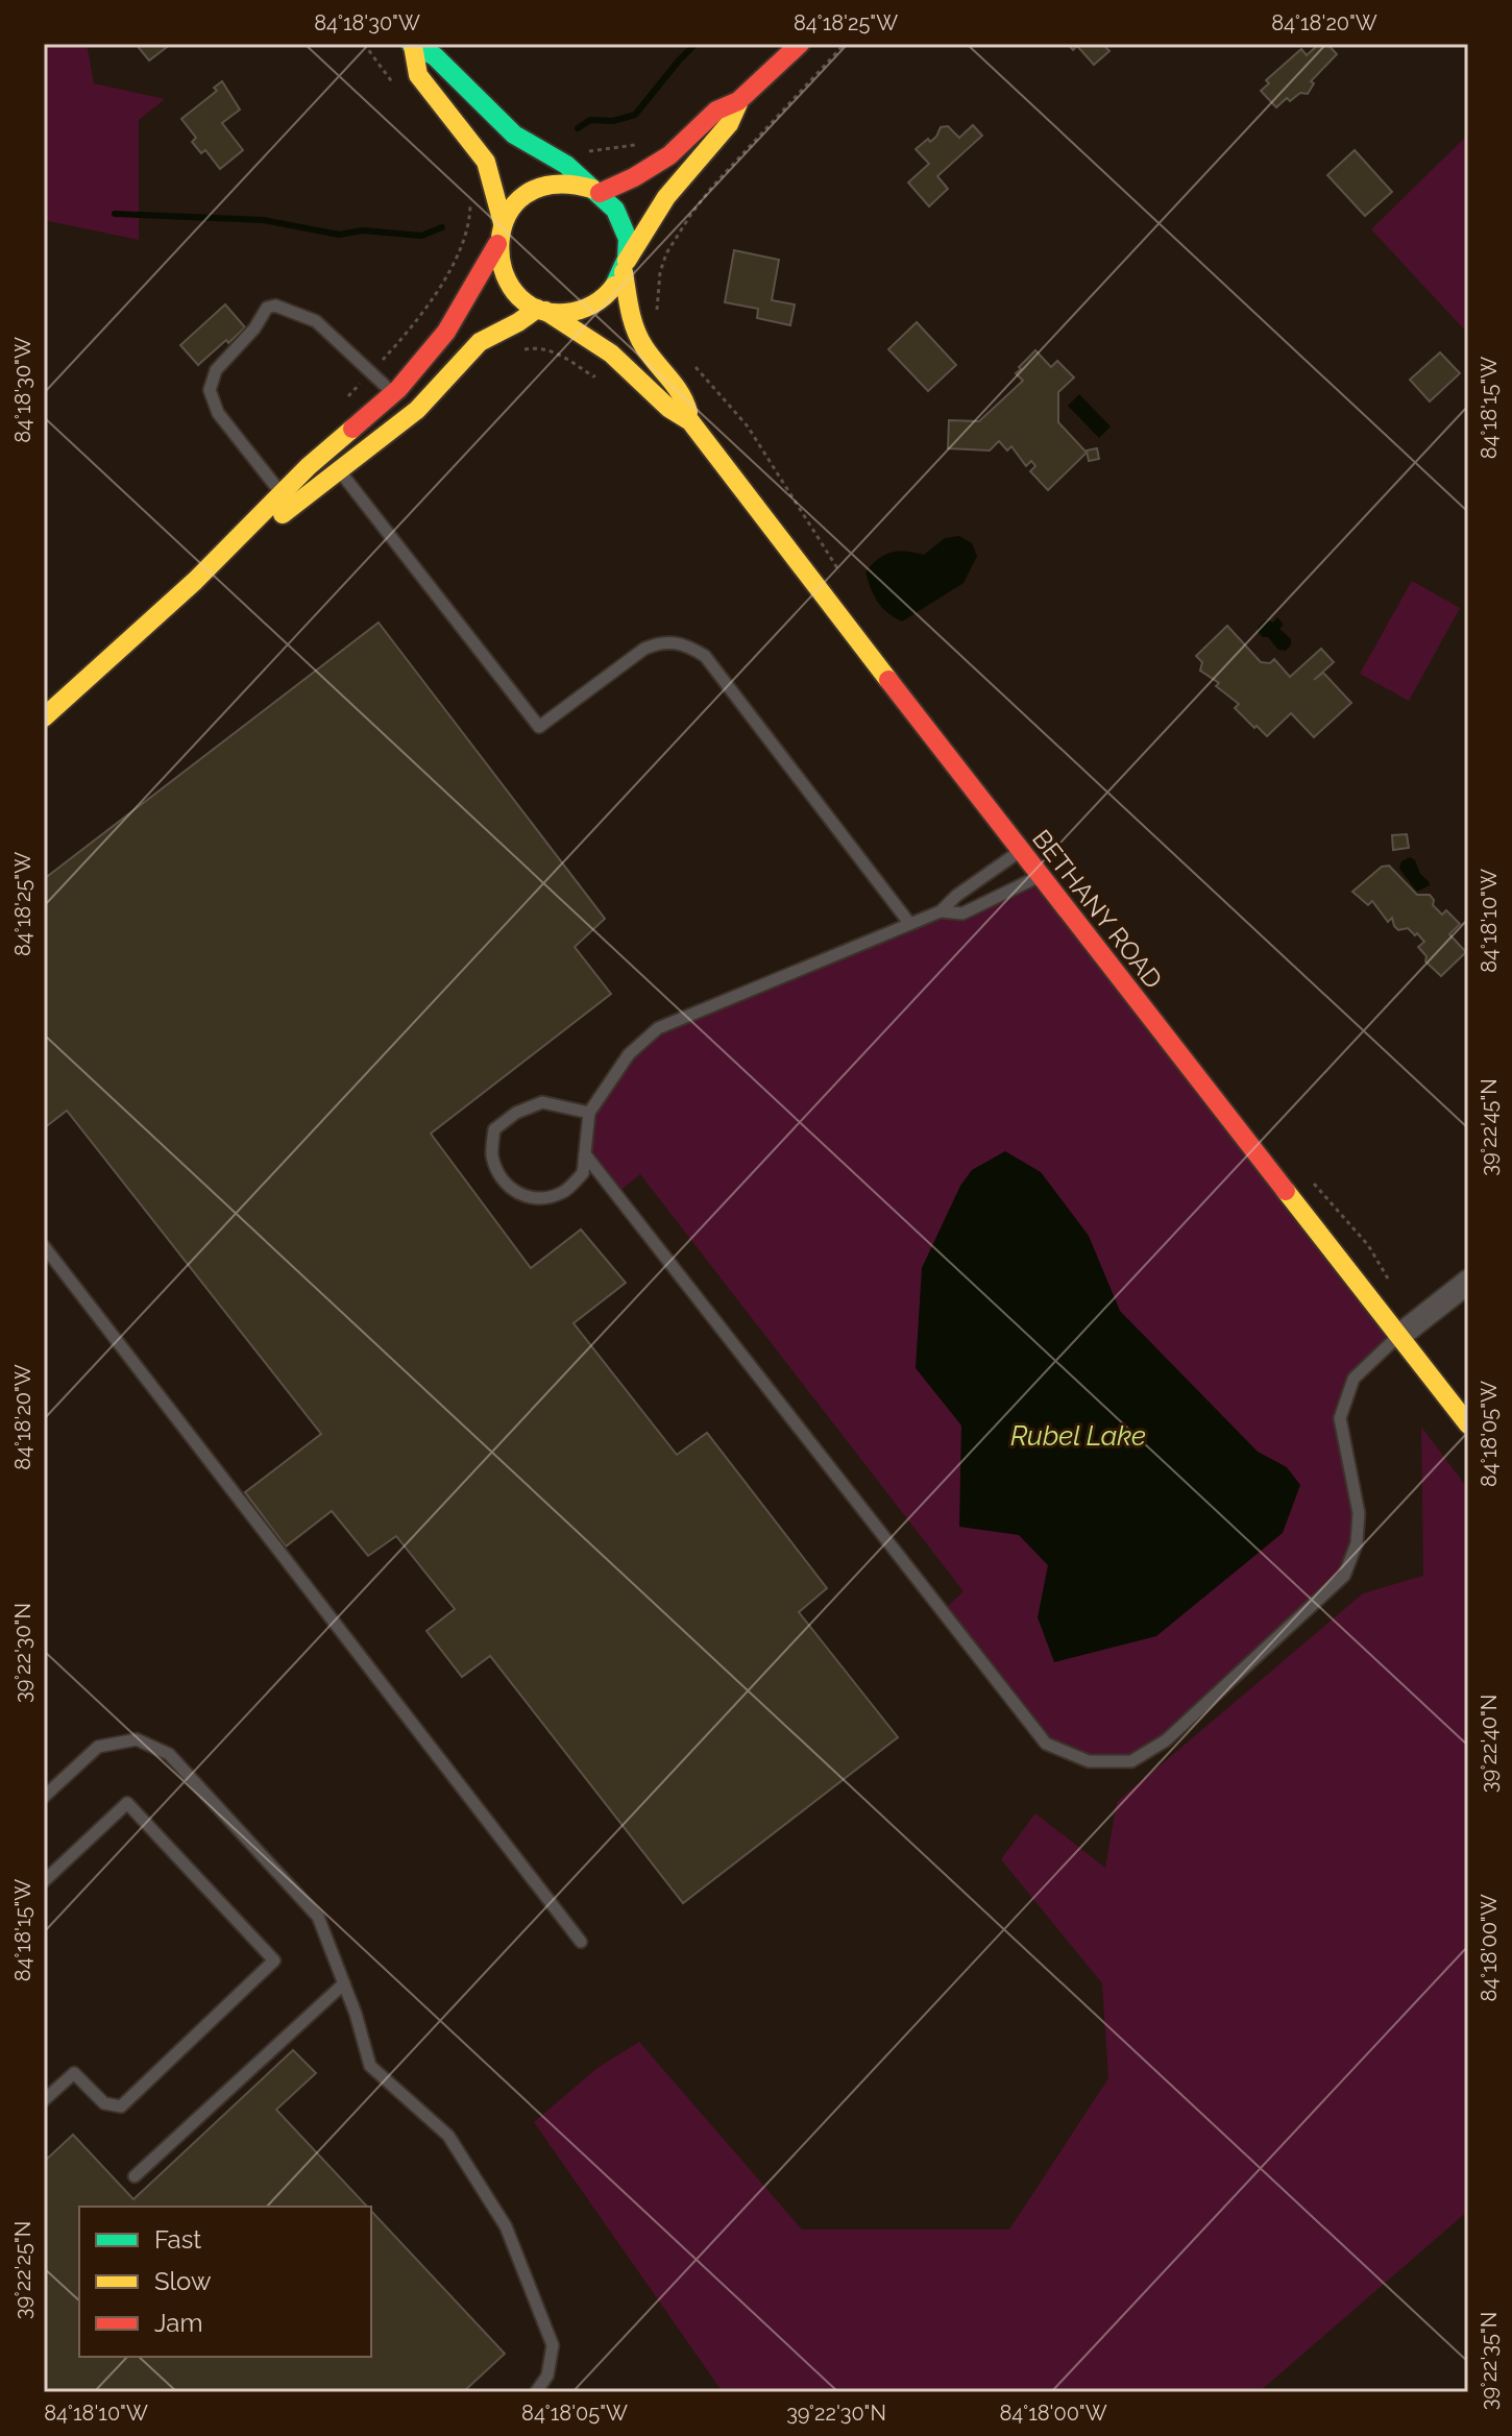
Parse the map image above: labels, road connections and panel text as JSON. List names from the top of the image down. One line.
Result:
{"streets":{"main road":["BETHANY ROAD"]},"water":["Rubel Lake"],"legend":["Fast","Slow","Jam"],"coordinates":["84°18'30\"W","84°18'25\"W","84°18'20\"W","84°18'15\"W","84°18'10\"W","39°22'45\"N","84°18'05\"W","39°22'30\"N","39°22'40\"N","84°18'00\"W","39°22'25\"N","39°22'35\"N"]}
